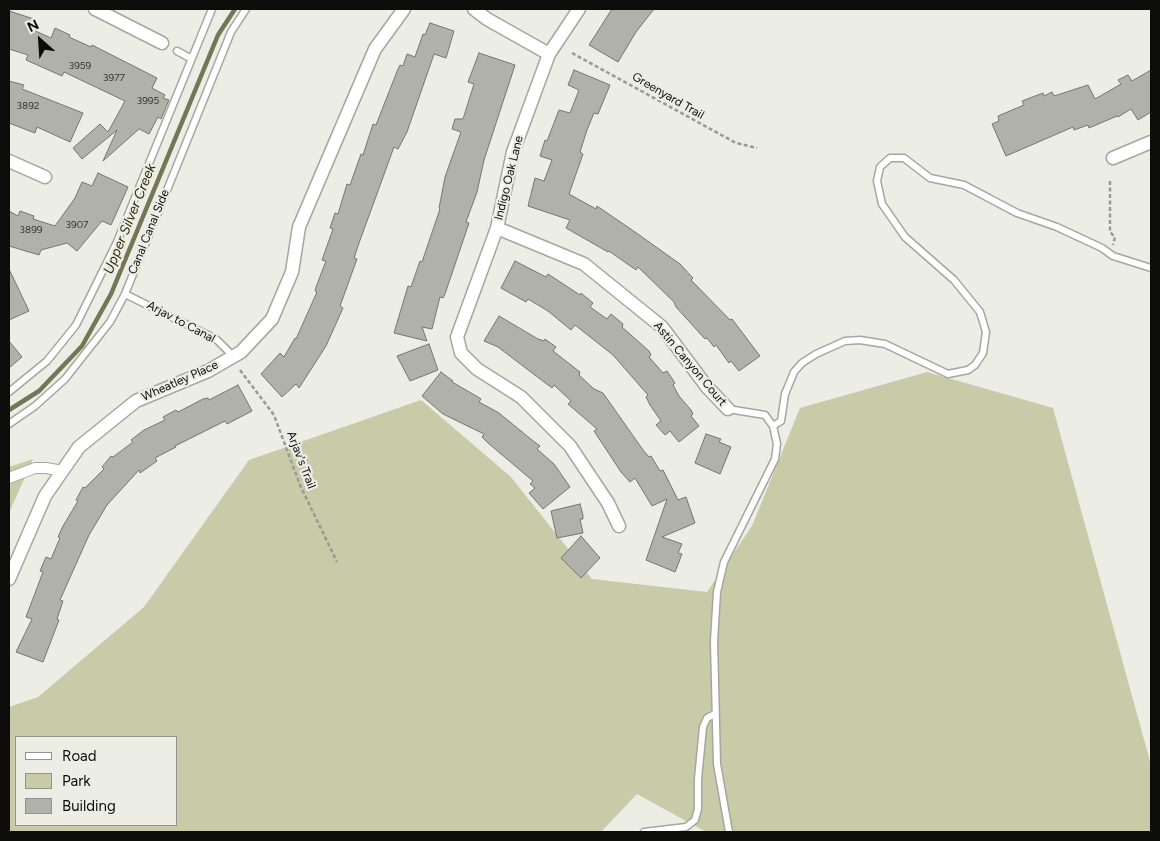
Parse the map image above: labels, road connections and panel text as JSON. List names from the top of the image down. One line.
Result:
{"streets":{"street":["Indigo Oak Lane","Astin Canyon Court","Wheatley Place"],"lane":["Canal Canal Side","Arjav to Canal"],"path":["Greenyard Trail","Arjav's Trail"]},"crossings":[["Indigo Oak Lane","Astin Canyon Court"],["Canal Canal Side","Arjav to Canal"],["Arjav to Canal","Wheatley Place"]],"water":["Upper Silver Creek"],"house_numbers":["3959","3977","3995","3892","3907","3899"],"legend":["Road","Park","Building"],"north":"top left"}
